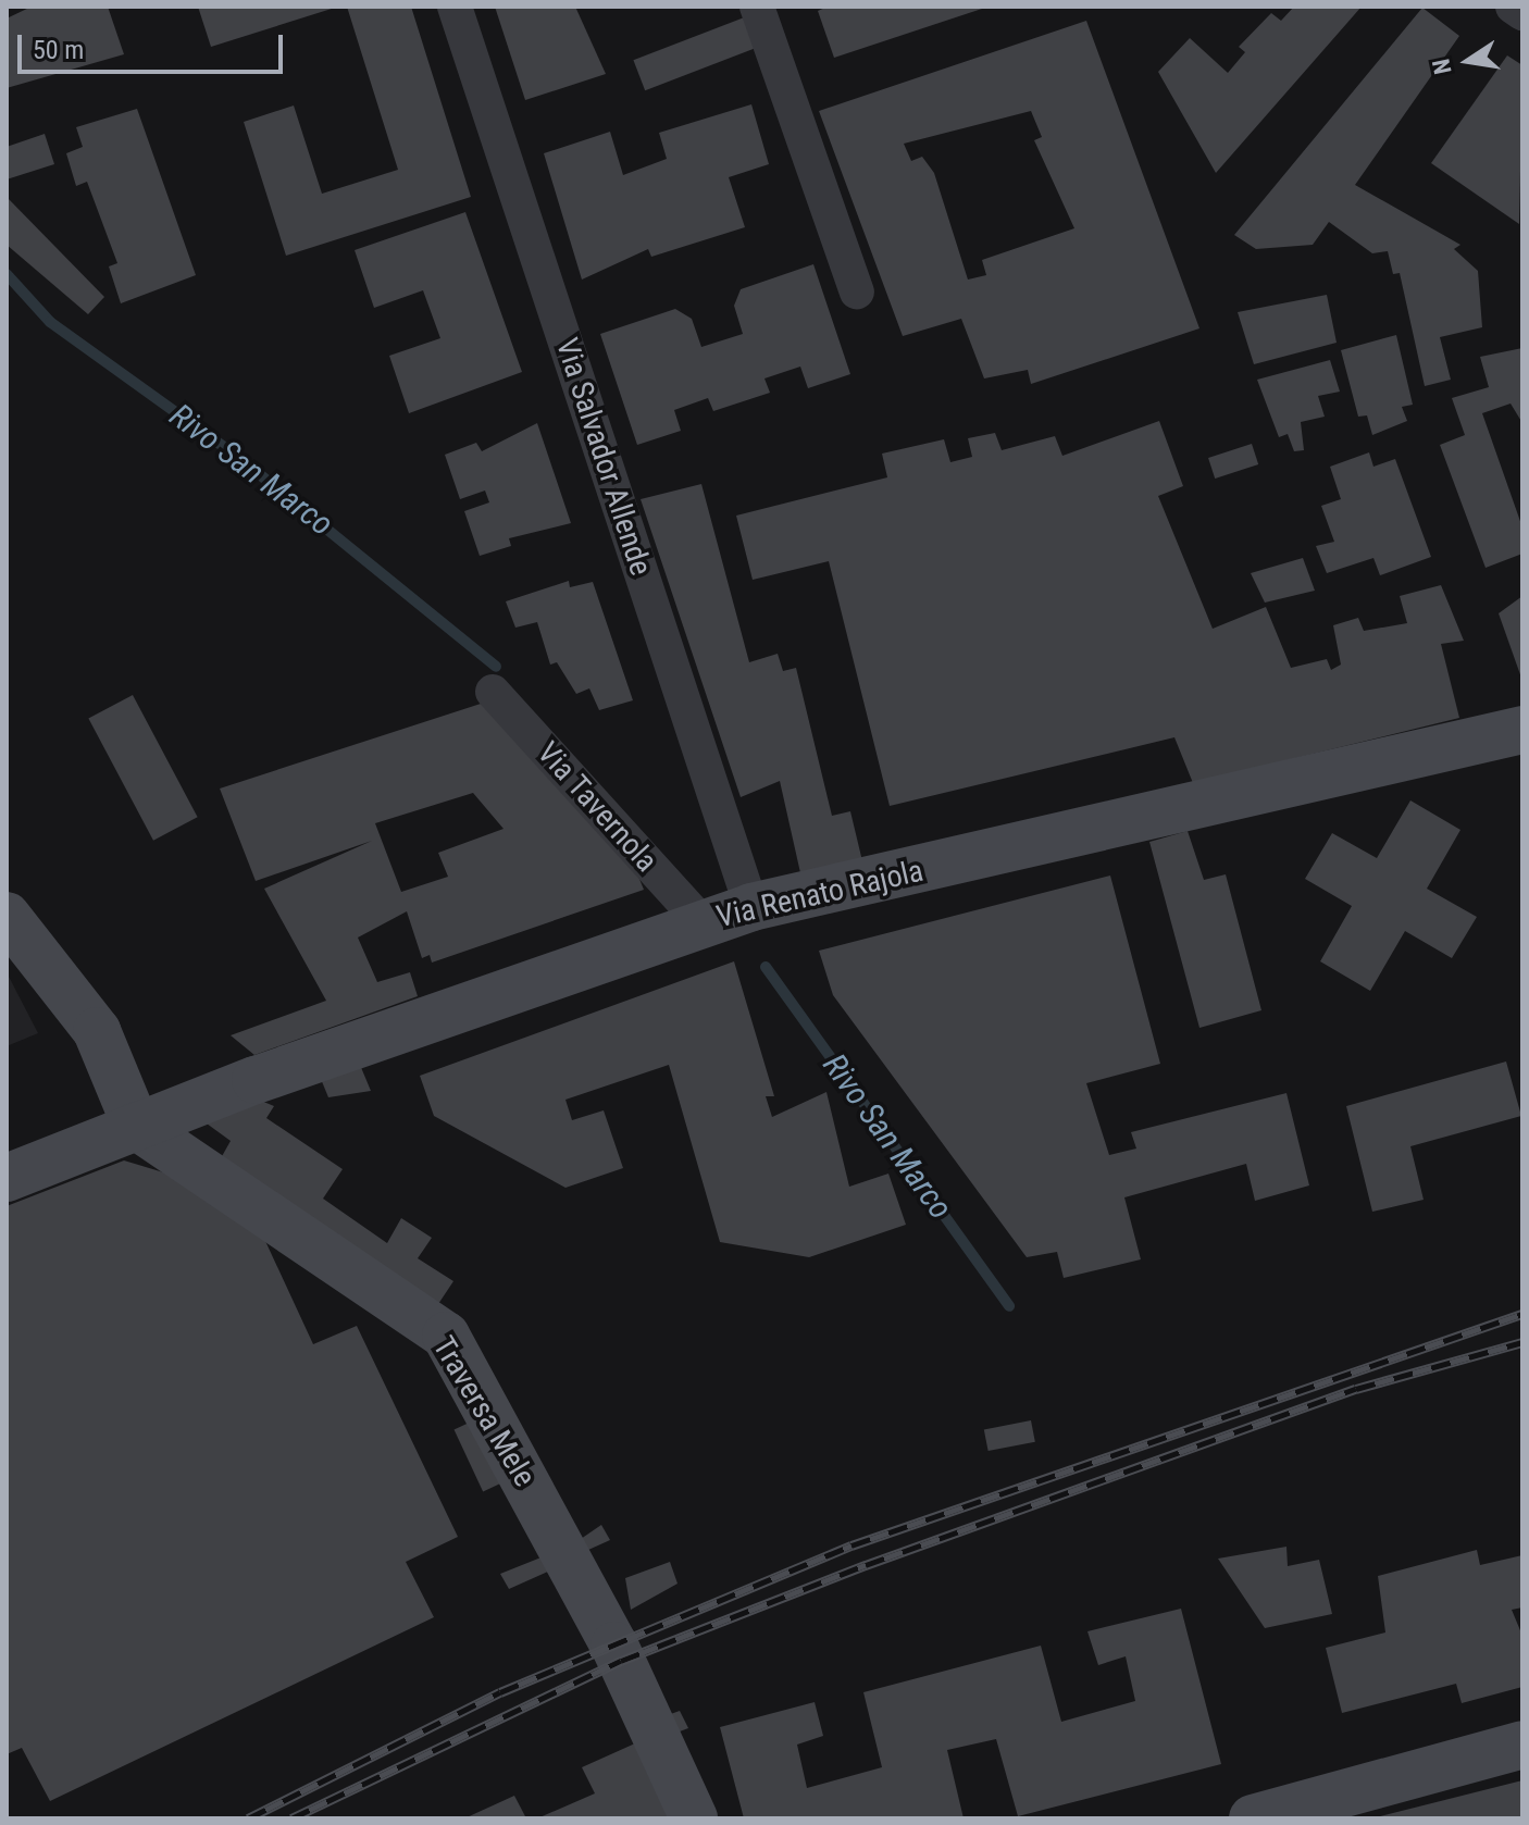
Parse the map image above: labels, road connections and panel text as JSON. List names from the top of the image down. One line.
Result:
{"streets":{"street":["Via Salvador Allende","Via Tavernola","Via Renato Rajola","Traversa Mele"]},"crossings":[["Via Salvador Allende","Via Renato Rajola"],["Via Tavernola","Via Renato Rajola"],["Via Renato Rajola","Traversa Mele"]],"water":["Rivo San Marco"],"scale_bar":"50 m","north":"left"}
